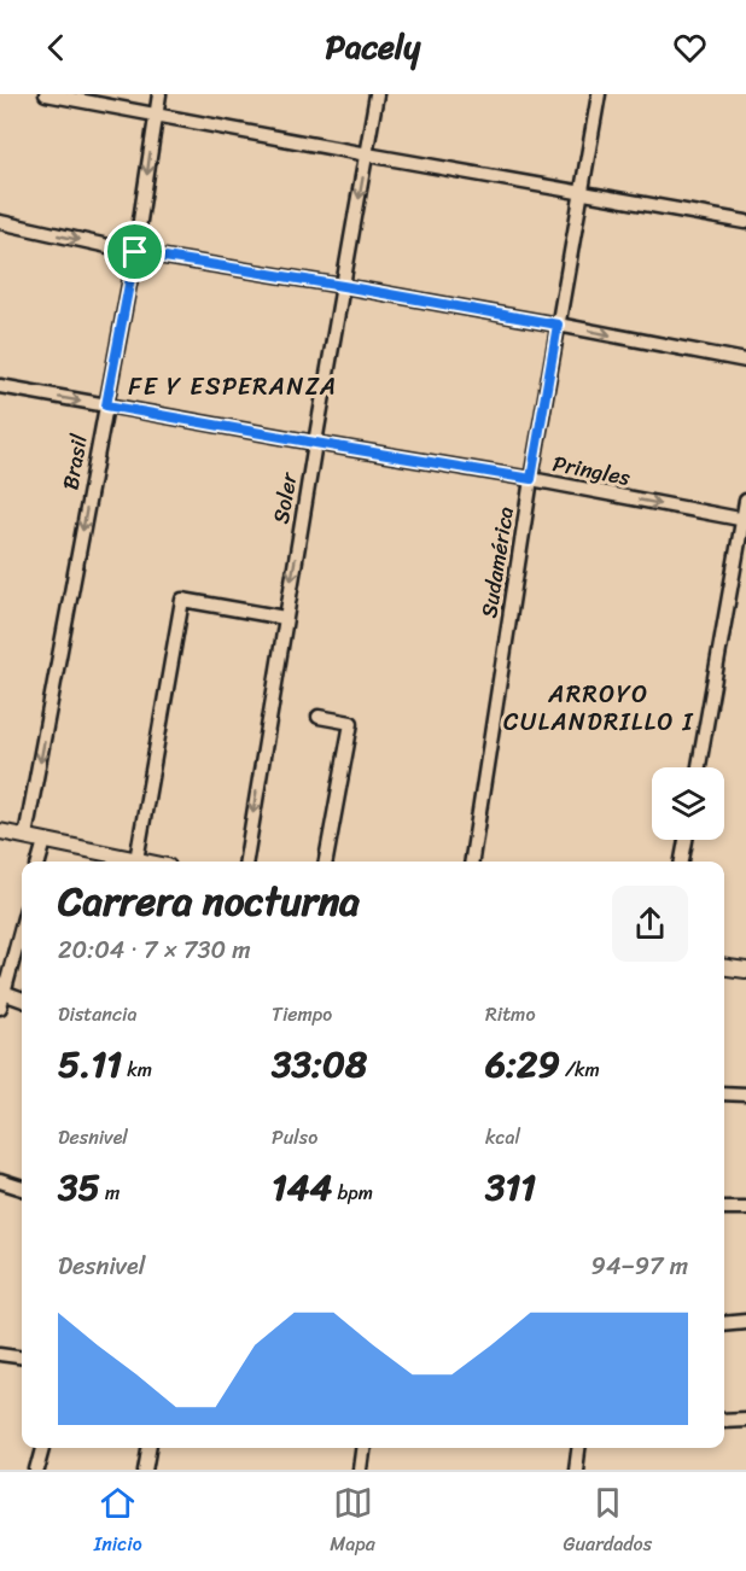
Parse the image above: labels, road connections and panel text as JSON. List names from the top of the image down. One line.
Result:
{"streets":{"street":["Brasil","Pringles","Soler","Sudamérica"]},"crossings":[["Brasil","Pringles"],["Pringles","Soler"],["Pringles","Sudamérica"]],"one_way":["Brasil","Pringles","Soler"],"districts":["FE Y ESPERANZA","ARROYO CULANDRILLO I"],"page":{"header":"Pacely","heading":["Carrera nocturna","20:04 · 7 × 730 m"],"stats":[["Distancia","5.11 km"],["Tiempo","33:08"],["Ritmo","6:29 /km"],["Desnivel","35 m"],["Pulso","144 bpm"],["kcal","311"]],"chart":["Desnivel","94–97 m"],"tabs":["Inicio","Mapa","Guardados"]}}
